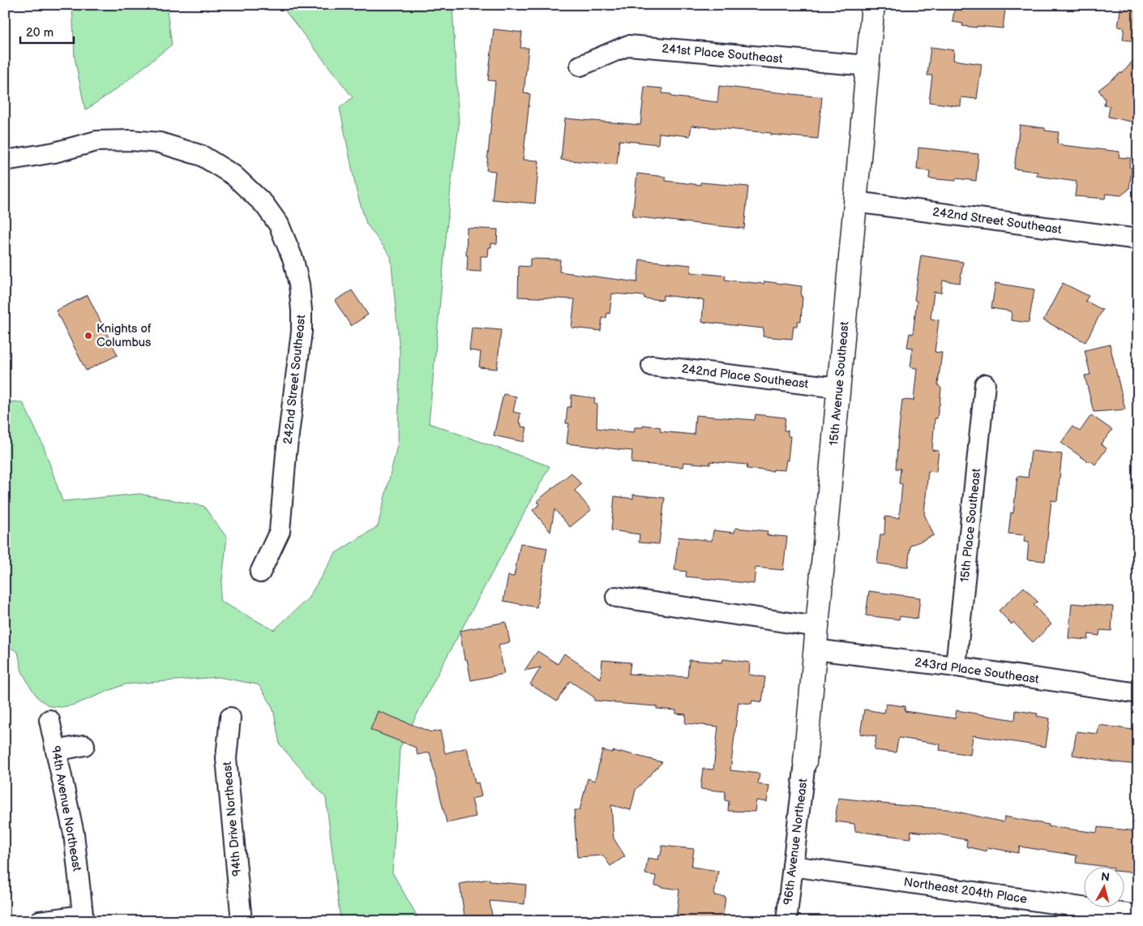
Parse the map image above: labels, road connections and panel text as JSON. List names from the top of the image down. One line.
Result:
{"streets":{"street":["241st Place Southeast","242nd Street Southeast","242nd Place Southeast","15th Avenue Southeast","15th Place Southeast","243rd Place Southeast","94th Avenue Northeast","94th Drive Northeast","96th Avenue Northeast","Northeast 204th Place"]},"crossings":[["241st Place Southeast","15th Avenue Southeast"],["242nd Street Southeast","15th Avenue Southeast"],["242nd Place Southeast","15th Avenue Southeast"],["15th Avenue Southeast","243rd Place Southeast"],["15th Avenue Southeast","96th Avenue Northeast"],["15th Place Southeast","243rd Place Southeast"],["96th Avenue Northeast","Northeast 204th Place"]],"places":["Knights of Columbus"],"scale_bar":"20 m","north":"top"}
